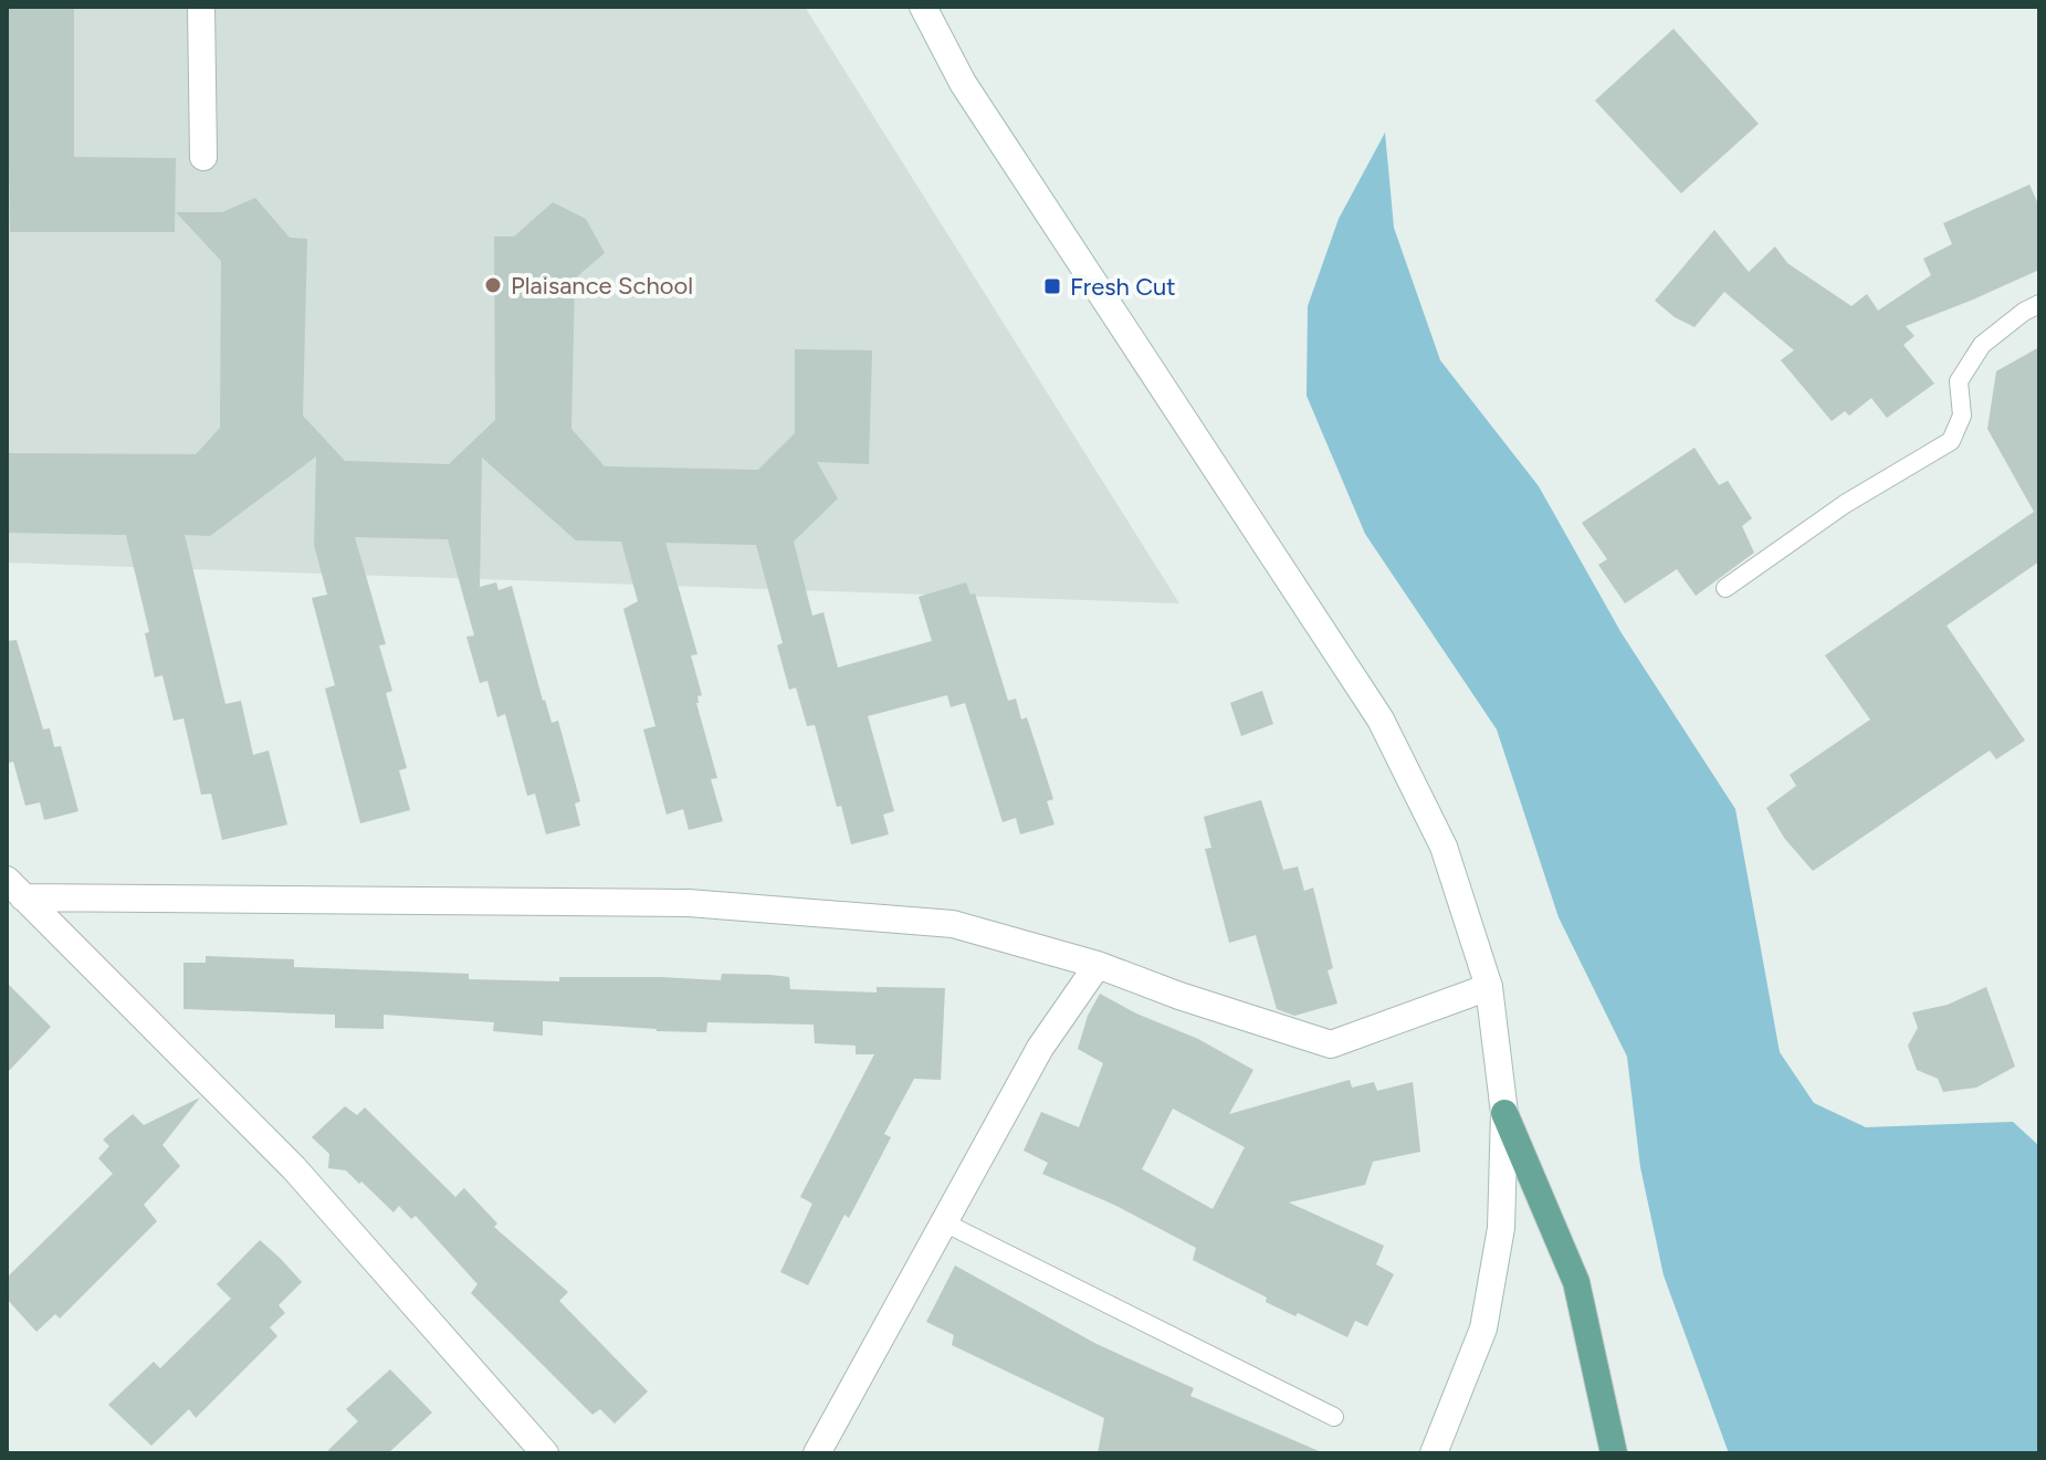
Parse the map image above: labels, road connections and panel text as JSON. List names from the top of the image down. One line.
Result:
{"places":{"other":["Plaisance School"],"transit":["Fresh Cut"]}}
